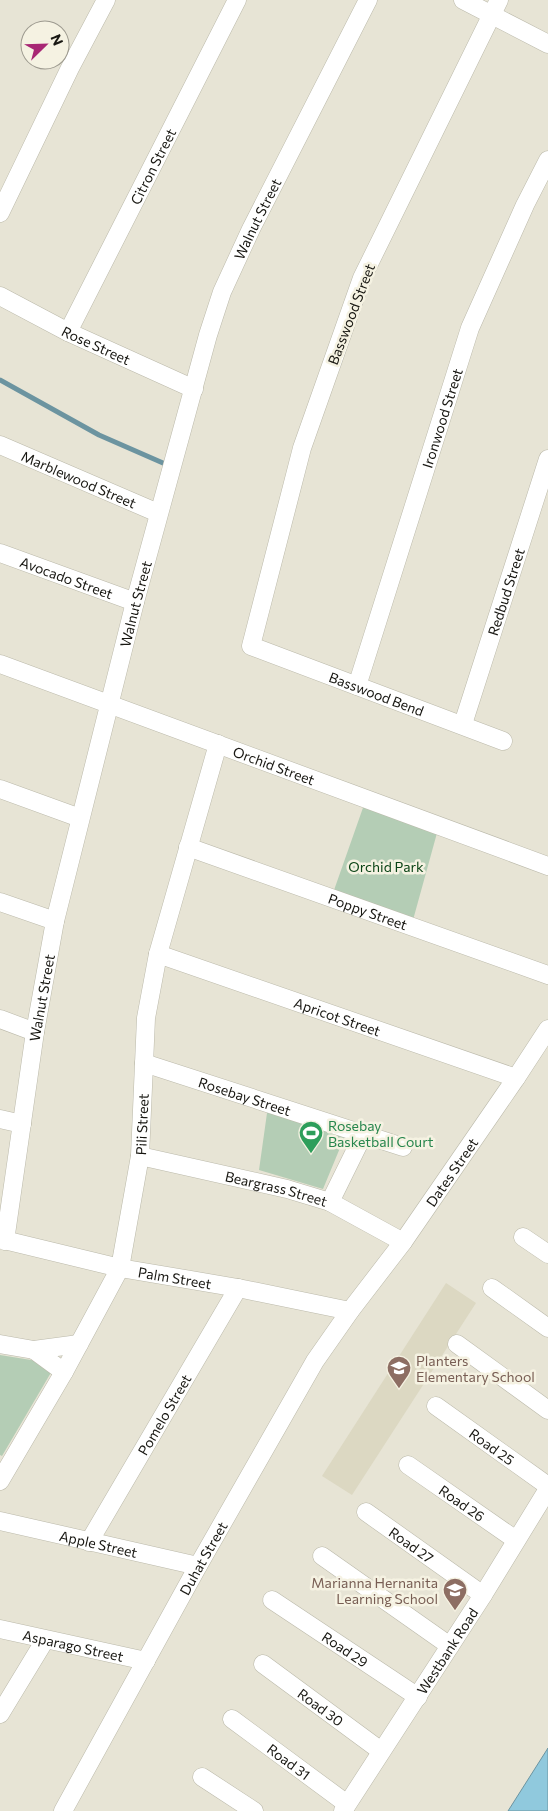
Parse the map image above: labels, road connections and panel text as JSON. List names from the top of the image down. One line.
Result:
{"streets":{"street":["Citron Street","Walnut Street","Basswood Street","Rose Street","Ironwood Street","Marblewood Street","Avocado Street","Redbud Street","Basswood Bend","Orchid Street","Poppy Street","Apricot Street","Rosebay Street","Pili Street","Dates Street","Beargrass Street","Palm Street","Pomelo Street","Road 25","Road 26","Apple Street","Road 27","Duhat Street","Asparago Street","Road 29","Westbank Road","Road 30","Road 31"]},"crossings":[["Citron Street","Rose Street"],["Walnut Street","Rose Street"],["Walnut Street","Marblewood Street"],["Walnut Street","Avocado Street"],["Walnut Street","Orchid Street"],["Walnut Street","Palm Street"],["Basswood Street","Basswood Bend"],["Ironwood Street","Basswood Bend"],["Redbud Street","Basswood Bend"],["Orchid Street","Pili Street"],["Poppy Street","Pili Street"],["Apricot Street","Pili Street"],["Apricot Street","Dates Street"],["Rosebay Street","Pili Street"],["Pili Street","Beargrass Street"],["Pili Street","Palm Street"],["Dates Street","Beargrass Street"],["Dates Street","Palm Street"],["Dates Street","Duhat Street"],["Palm Street","Pomelo Street"],["Palm Street","Duhat Street"],["Pomelo Street","Apple Street"],["Road 25","Westbank Road"],["Road 26","Westbank Road"],["Apple Street","Duhat Street"],["Road 27","Westbank Road"],["Duhat Street","Asparago Street"],["Road 29","Westbank Road"],["Westbank Road","Road 30"],["Westbank Road","Road 31"]],"parks":["Orchid Park"],"places":{"sports":["Rosebay Basketball Court"],"school or university":["Planters Elementary School","Marianna Hernanita Learning School"]},"north":"top right"}
